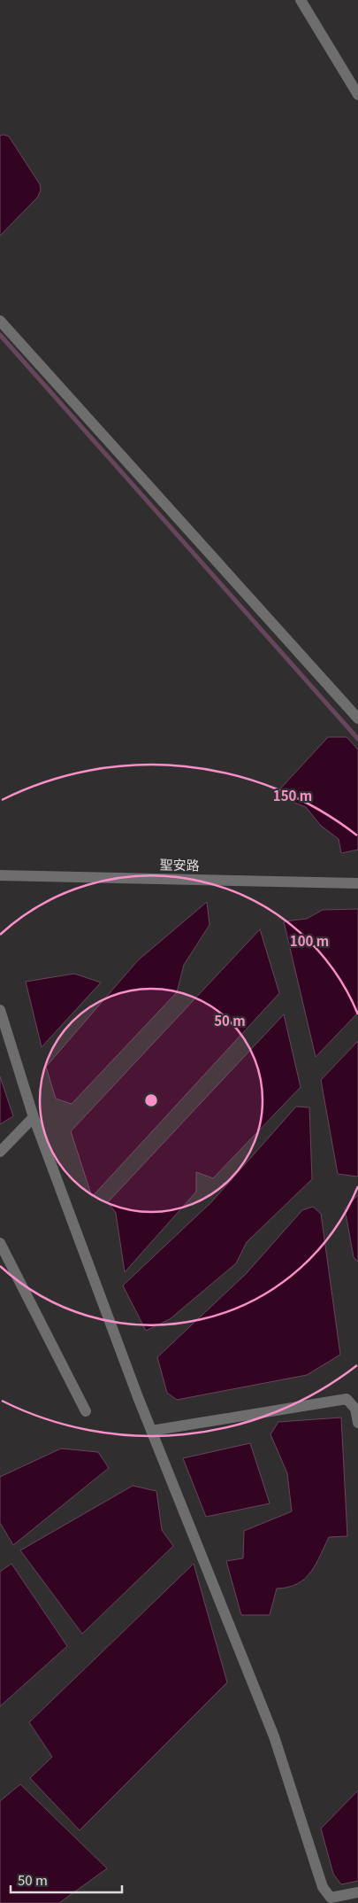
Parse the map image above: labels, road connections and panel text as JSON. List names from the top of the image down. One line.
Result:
{"streets":{"street":["聖安路"]},"scale_bar":"50 m","rings":["150 m","100 m","50 m"]}
